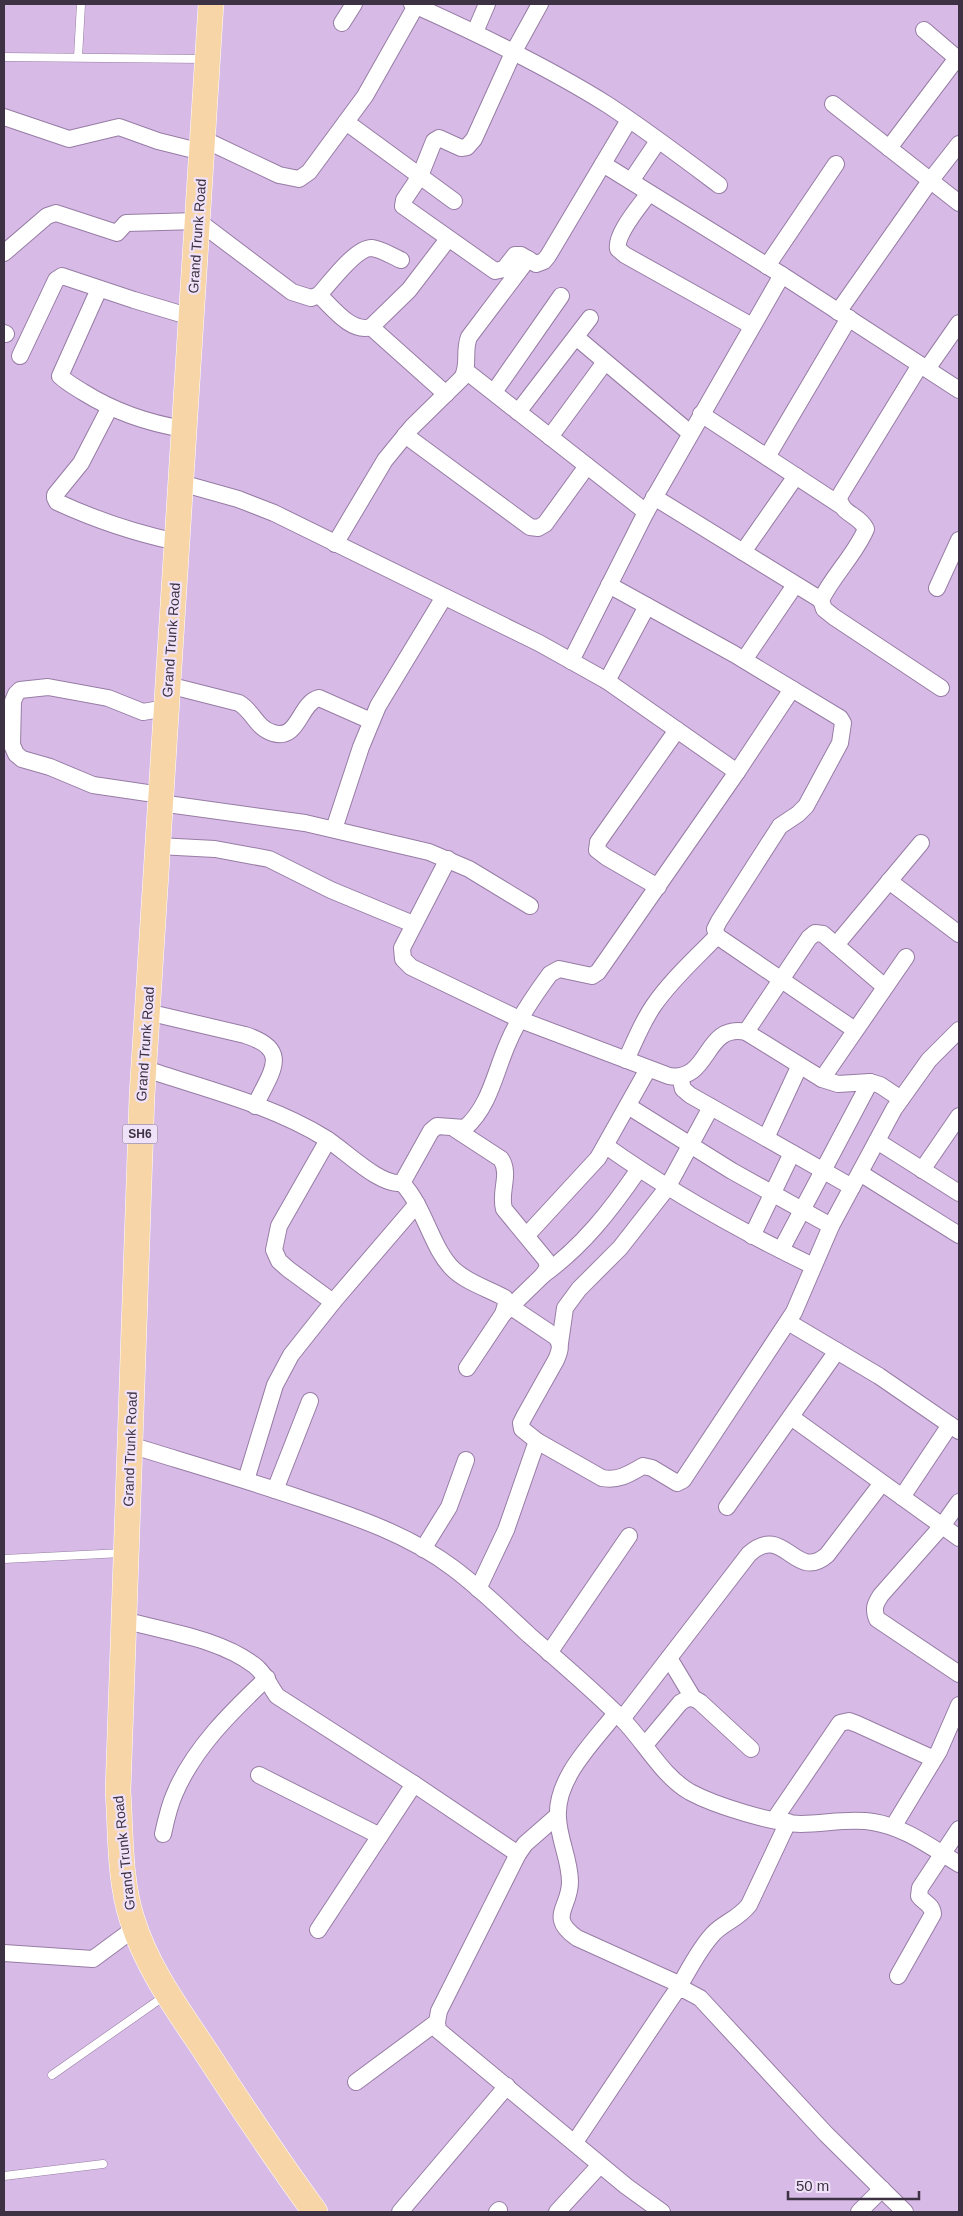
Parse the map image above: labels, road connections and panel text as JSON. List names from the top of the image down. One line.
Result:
{"streets":{"main road":["Grand Trunk Road","SH6"]},"scale_bar":"50 m"}
